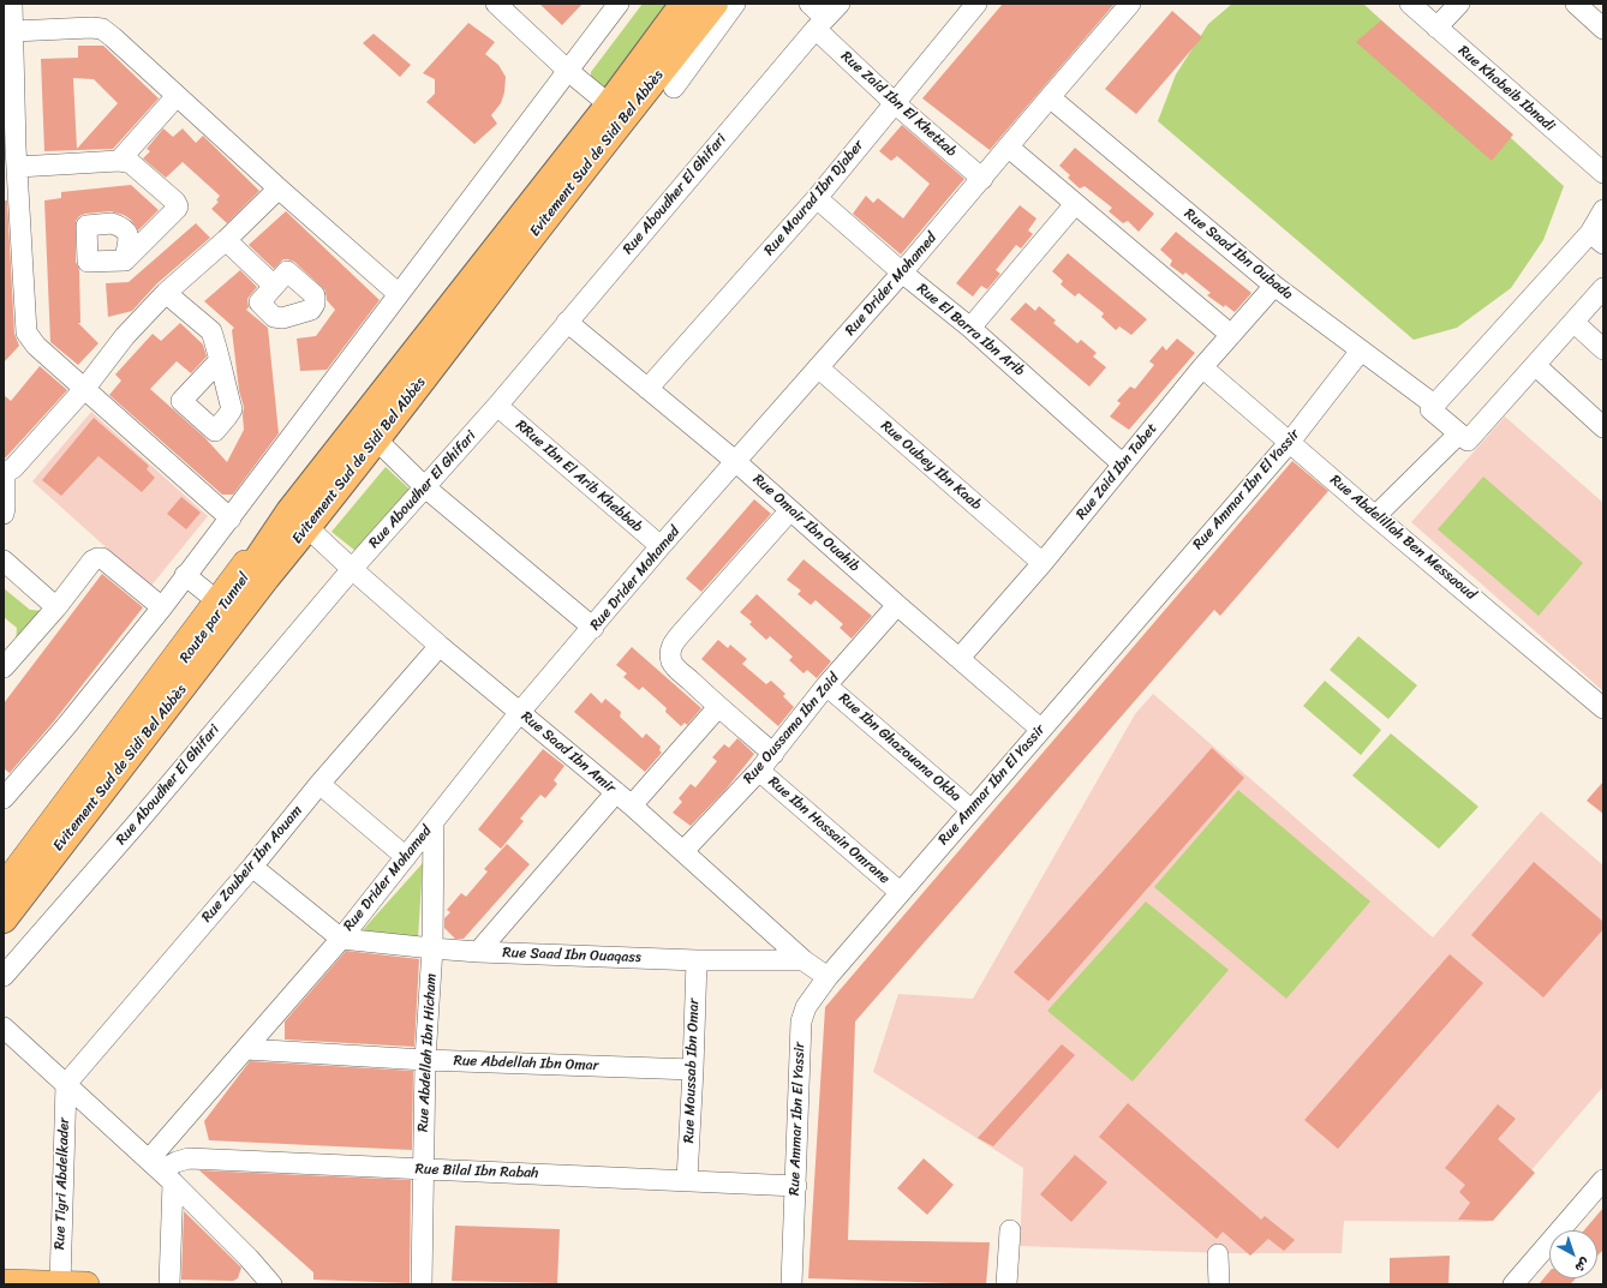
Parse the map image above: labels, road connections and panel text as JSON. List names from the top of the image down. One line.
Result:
{"streets":{"highway":["Evitement Sud de Sidi Bel Abbès","Route par Tunnel"],"street":["Rue Khobeib Ibnadi","Rue Zaid Ibn El Khettab","Rue Aboudher El Ghifari","Rue Mourad Ibn Djaber","Rue Saad Ibn Oubada","Rue Drider Mohamed","Rue El Barra Ibn Arib","Rue Oubey Ibn Kaab","Rue Zaid Ibn Tabet","RRue Ibn El Arib Khebbab","Rue Ammar Ibn El Yassir","Rue Omair Ibn Ouahib","Rue Abdelillah Ben Messaoud","Rue Oussama Ibn Zaid","Rue Ibn Ghazouana Okba","Rue Saad Ibn Amir","Rue Ibn Hossain Omrane","Rue Zoubeir Ibn Aouam","Rue Saad Ibn Ouaqass","Rue Abdellah Ibn Hicham","Rue Abdellah Ibn Omar","Rue Moussab Ibn Omar","Rue Bilal Ibn Rabah","Rue Tigri Abdelkader"]},"crossings":[["Rue Zaid Ibn El Khettab","Rue Aboudher El Ghifari"],["Rue Zaid Ibn El Khettab","Rue Mourad Ibn Djaber"],["Rue Zaid Ibn El Khettab","Rue Drider Mohamed"],["Evitement Sud de Sidi Bel Abbès","Route par Tunnel"],["Evitement Sud de Sidi Bel Abbès","Rue Saad Ibn Amir"],["Rue Aboudher El Ghifari","RRue Ibn El Arib Khebbab"],["Rue Aboudher El Ghifari","Rue Omair Ibn Ouahib"],["Rue Aboudher El Ghifari","Rue Saad Ibn Amir"],["Rue Mourad Ibn Djaber","Rue El Barra Ibn Arib"],["Rue Mourad Ibn Djaber","Rue Omair Ibn Ouahib"],["Rue Saad Ibn Oubada","Rue Drider Mohamed"],["Rue Saad Ibn Oubada","Rue Zaid Ibn Tabet"],["Rue Saad Ibn Oubada","Rue Ammar Ibn El Yassir"],["Rue Drider Mohamed","Rue El Barra Ibn Arib"],["Rue Drider Mohamed","Rue Oubey Ibn Kaab"],["Rue Drider Mohamed","RRue Ibn El Arib Khebbab"],["Rue Drider Mohamed","Rue Omair Ibn Ouahib"],["Rue Drider Mohamed","Rue Saad Ibn Amir"],["Rue Drider Mohamed","Rue Saad Ibn Ouaqass"],["Rue Drider Mohamed","Rue Abdellah Ibn Hicham"],["Rue Drider Mohamed","Rue Abdellah Ibn Omar"],["Rue Drider Mohamed","Rue Bilal Ibn Rabah"],["Rue El Barra Ibn Arib","Rue Zaid Ibn Tabet"],["Rue Oubey Ibn Kaab","Rue Zaid Ibn Tabet"],["Rue Zaid Ibn Tabet","Rue Omair Ibn Ouahib"],["Rue Zaid Ibn Tabet","Rue Abdelillah Ben Messaoud"],["Rue Ammar Ibn El Yassir","Rue Omair Ibn Ouahib"],["Rue Ammar Ibn El Yassir","Rue Abdelillah Ben Messaoud"],["Rue Ammar Ibn El Yassir","Rue Ibn Ghazouana Okba"],["Rue Ammar Ibn El Yassir","Rue Saad Ibn Amir"],["Rue Ammar Ibn El Yassir","Rue Ibn Hossain Omrane"],["Rue Ammar Ibn El Yassir","Rue Bilal Ibn Rabah"],["Rue Omair Ibn Ouahib","Rue Oussama Ibn Zaid"],["Route par Tunnel","Rue Saad Ibn Amir"],["Rue Oussama Ibn Zaid","Rue Ibn Ghazouana Okba"],["Rue Oussama Ibn Zaid","Rue Saad Ibn Amir"],["Rue Oussama Ibn Zaid","Rue Ibn Hossain Omrane"],["Rue Saad Ibn Amir","Rue Zoubeir Ibn Aouam"],["Rue Saad Ibn Amir","Rue Saad Ibn Ouaqass"],["Rue Zoubeir Ibn Aouam","Rue Tigri Abdelkader"],["Rue Saad Ibn Ouaqass","Rue Abdellah Ibn Hicham"],["Rue Saad Ibn Ouaqass","Rue Moussab Ibn Omar"],["Rue Abdellah Ibn Hicham","Rue Abdellah Ibn Omar"],["Rue Abdellah Ibn Hicham","Rue Bilal Ibn Rabah"],["Rue Abdellah Ibn Omar","Rue Moussab Ibn Omar"],["Rue Moussab Ibn Omar","Rue Bilal Ibn Rabah"]],"north":"bottom right"}
